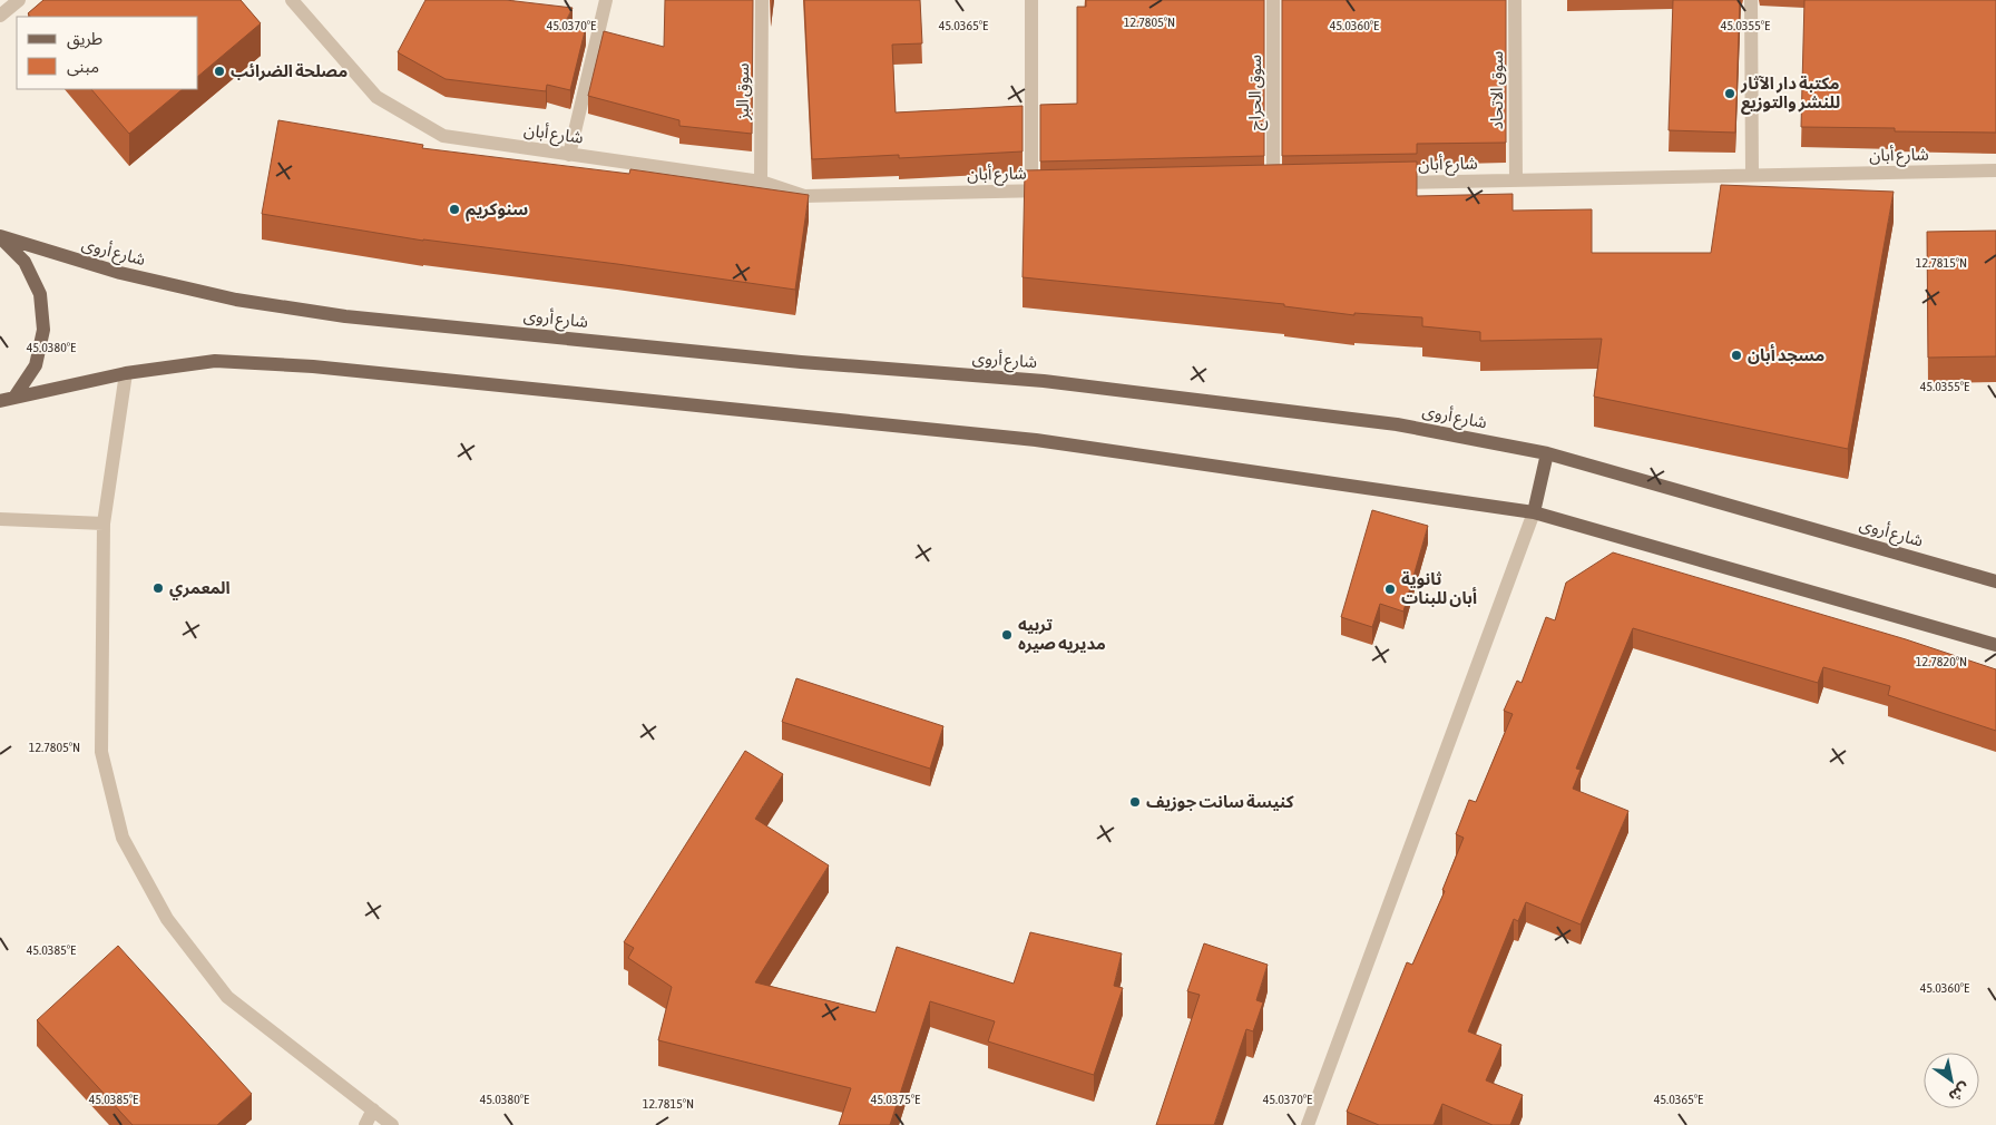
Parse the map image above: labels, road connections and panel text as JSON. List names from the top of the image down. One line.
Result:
{"streets":{"main road":["شارع أروى"],"street":["سوق الاتحاد","سوق البز","سوق الحراج","شارع أبان"]},"crossings":[["سوق الاتحاد","شارع أبان"],["سوق البز","شارع أبان"]],"places":["مصلحة الضرائب","مكتبة دار الآثار للنشر والتوزيع","سنوكريم","مسجد أبان","المعمري","ثانوية أبان للبنات","تربيه مديريه صيره","كنيسة سانت جوزيف"],"legend":["طريق","مبنى"],"north":"bottom right","coordinates":["12.7805°N","45.0370°E","45.0365°E","45.0360°E","45.0355°E","12.7815°N","45.0380°E","12.7820°N","45.0385°E","45.0375°E"]}
